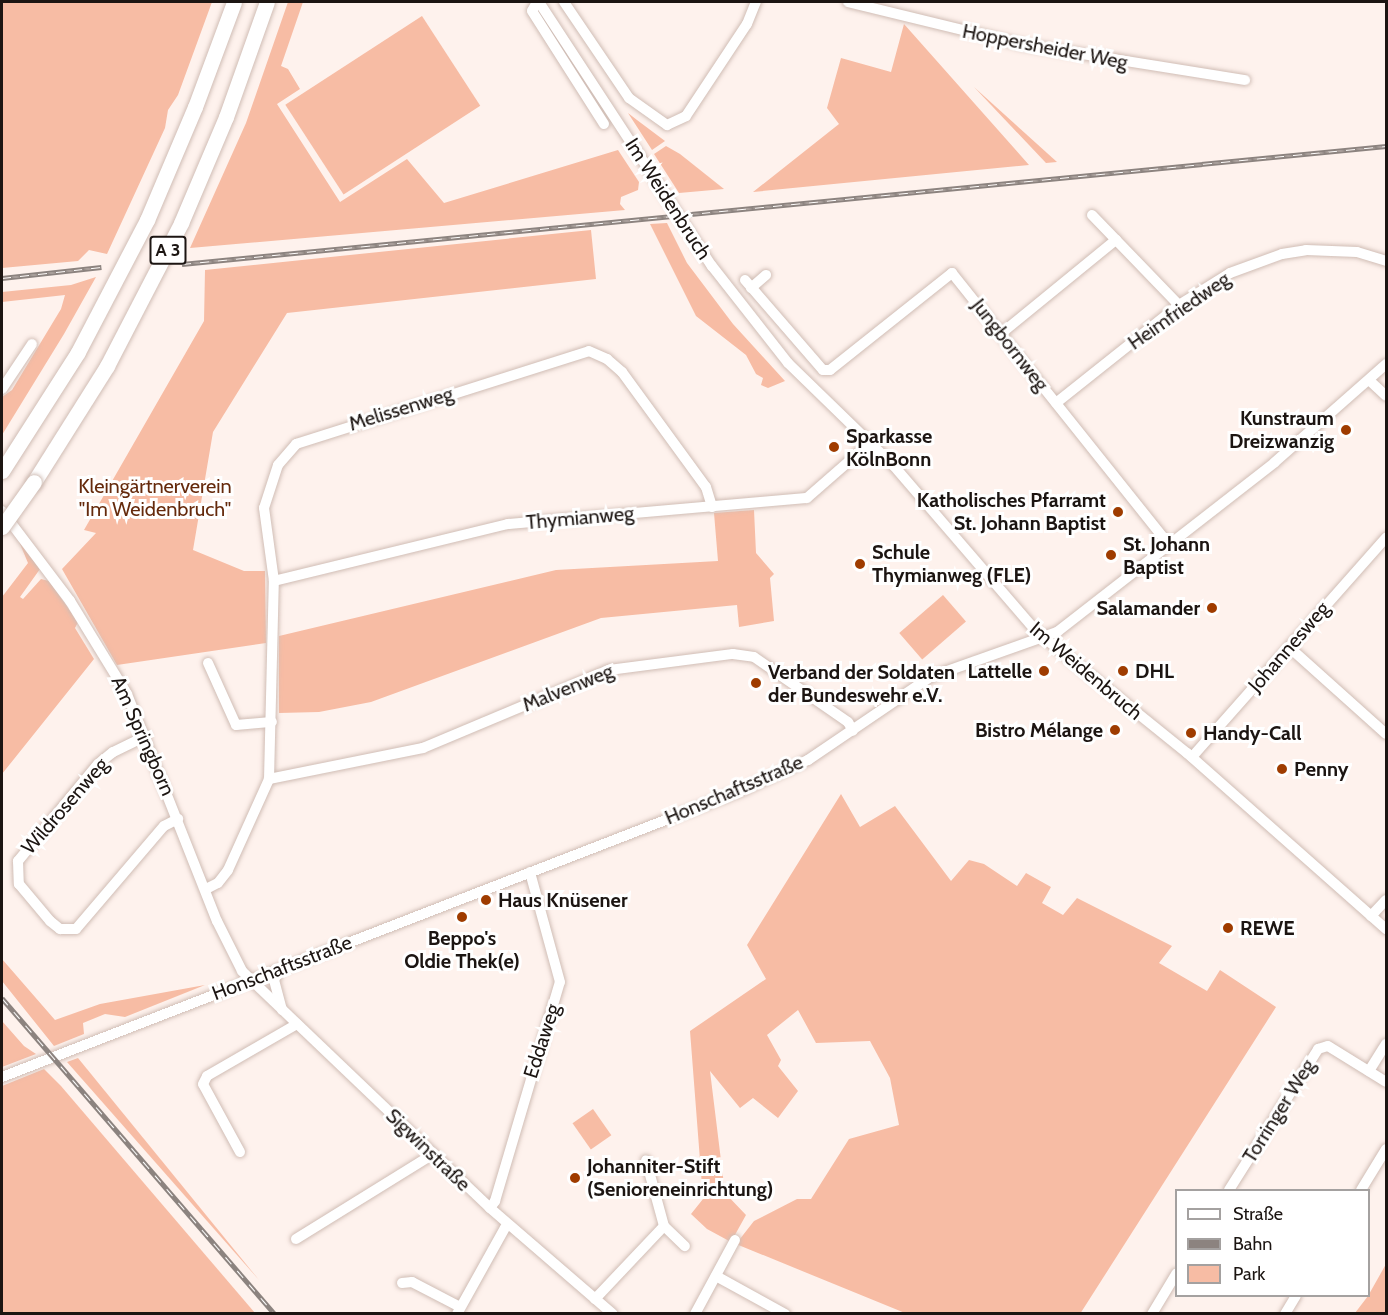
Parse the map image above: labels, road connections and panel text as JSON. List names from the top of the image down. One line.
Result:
{"streets":{"highway":["A 3"],"street":["Hoppersheider Weg","Im Weidenbruch","Heimfriedweg","Jungbornweg","Melissenweg","Thymianweg","Johannesweg","Malvenweg","Am Springborn","Honschaftsstraße","Wildrosenweg","Eddaweg","Torringer Weg","Sigwinstraße"]},"crossings":[["Im Weidenbruch","Thymianweg"],["Im Weidenbruch","Johannesweg"],["Im Weidenbruch","Honschaftsstraße"],["Heimfriedweg","Jungbornweg"],["Jungbornweg","Honschaftsstraße"],["Melissenweg","Thymianweg"],["Melissenweg","Malvenweg"],["Melissenweg","Am Springborn"],["Malvenweg","Honschaftsstraße"],["Am Springborn","Honschaftsstraße"],["Am Springborn","Wildrosenweg"],["Am Springborn","Sigwinstraße"],["Honschaftsstraße","Eddaweg"],["Honschaftsstraße","Sigwinstraße"],["Eddaweg","Sigwinstraße"]],"parks":["Kleingärtnerverein \"Im Weidenbruch\""],"places":["Kunstraum Dreizwanzig","Sparkasse KölnBonn","Katholisches Pfarramt St. Johann Baptist","St. Johann Baptist","Schule Thymianweg (FLE)","Salamander","Lattelle","DHL","Verband der Soldaten der Bundeswehr e.V.","Bistro Mélange","Handy-Call","Penny","Haus Knüsener","Beppo's Oldie Thek(e)","REWE","Johanniter-Stift (Senioreneinrichtung)"],"legend":["Straße","Bahn","Park"]}
